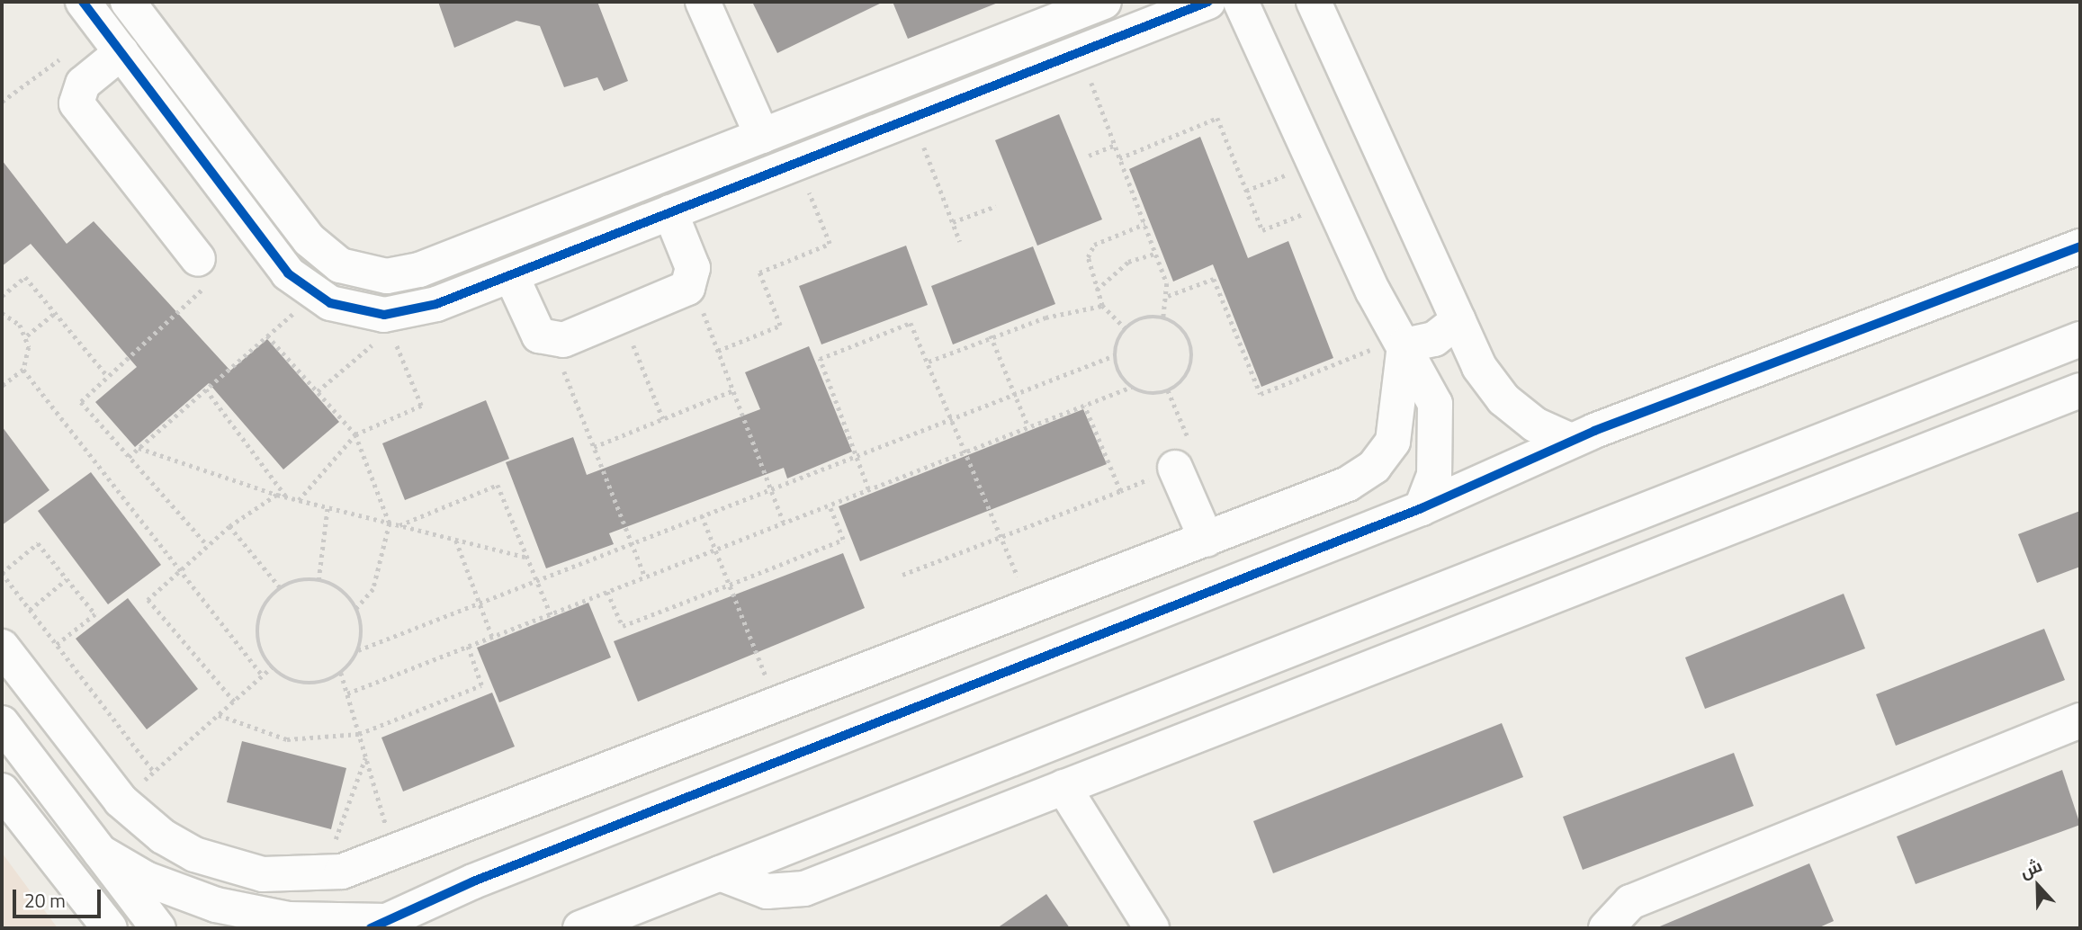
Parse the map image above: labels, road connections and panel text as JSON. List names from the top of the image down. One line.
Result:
{"scale_bar":"20 m","north":"top"}
